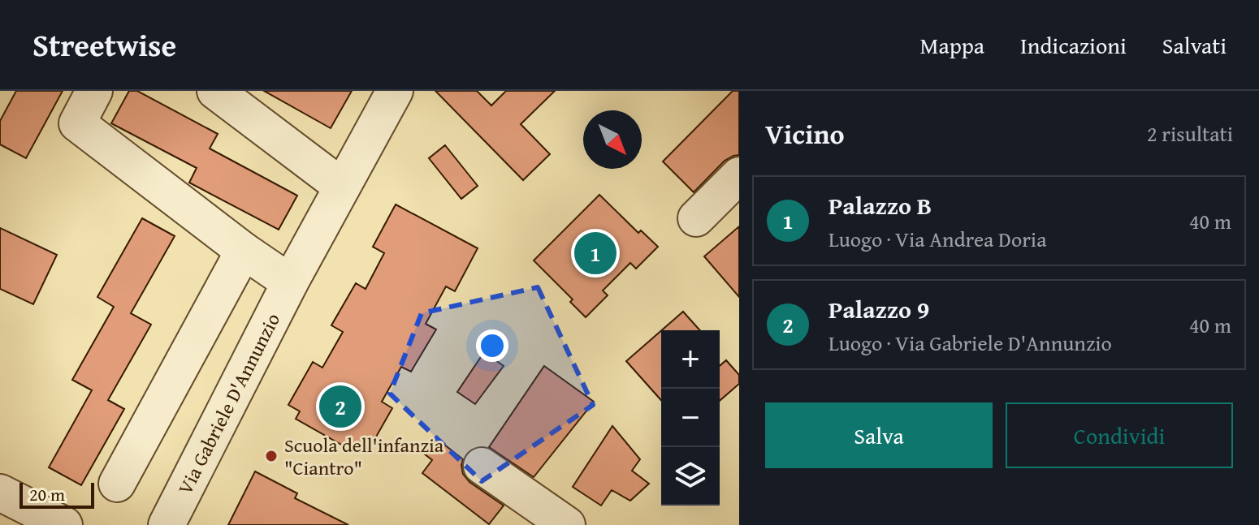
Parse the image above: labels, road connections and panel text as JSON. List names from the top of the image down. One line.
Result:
{"streets":{"street":["Via Gabriele D'Annunzio"]},"places":["Scuola dell'infanzia \"Ciantro\""],"scale_bar":"20 m","north":"bottom right","page":{"header":"Streetwise","nav":["Mappa","Indicazioni","Salvati"],"heading":["Vicino","2 risultati"],"list":[{"mark":"1","name":"Palazzo B","note":"Luogo · Via Andrea Doria","value":"40 m"},{"mark":"2","name":"Palazzo 9","note":"Luogo · Via Gabriele D'Annunzio","value":"40 m"}],"pins":["1","2"],"map_buttons":["+","−"],"buttons":["Salva","Condividi"],"scale":"20 m"}}
